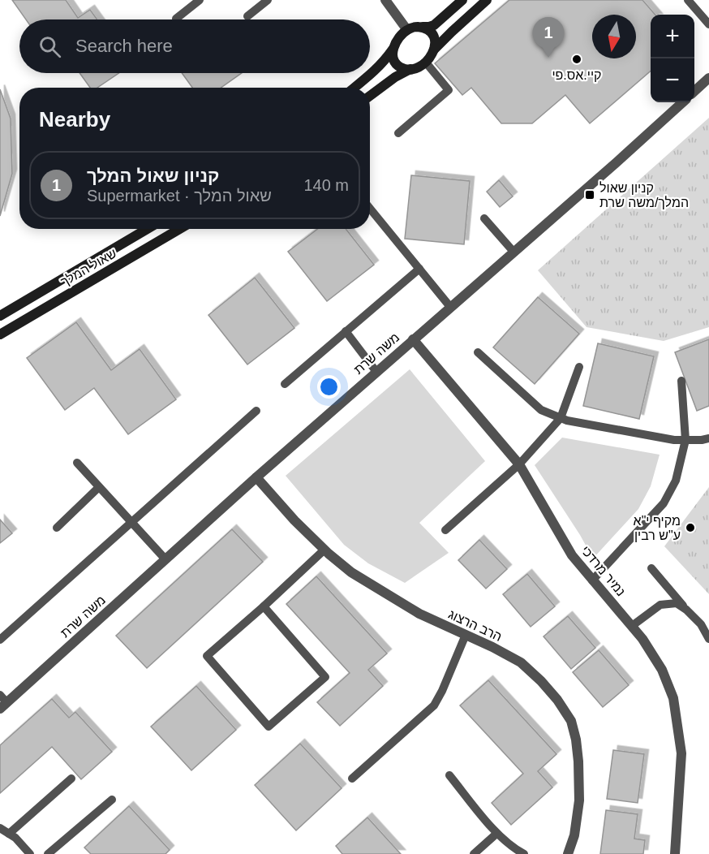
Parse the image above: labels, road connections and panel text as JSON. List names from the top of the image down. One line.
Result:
{"streets":{"street":["שאול המלך","משה שרת","נמיר מרדכי","הרב הרצוג"]},"crossings":[["משה שרת","נמיר מרדכי"],["משה שרת","הרב הרצוג"]],"places":{"other":["קיי.אס.פי","מקיף י\"א ע\"ש רבין"],"transit":["קניון שאול המלך/משה שרת"]},"north":"bottom","page":{"map_buttons":["+","−"],"pins":"1","search":"Search here","heading":"Nearby","list":[{"mark":"1","name":"קניון שאול המלך","note":"Supermarket · שאול המלך","value":"140 m"}]}}
